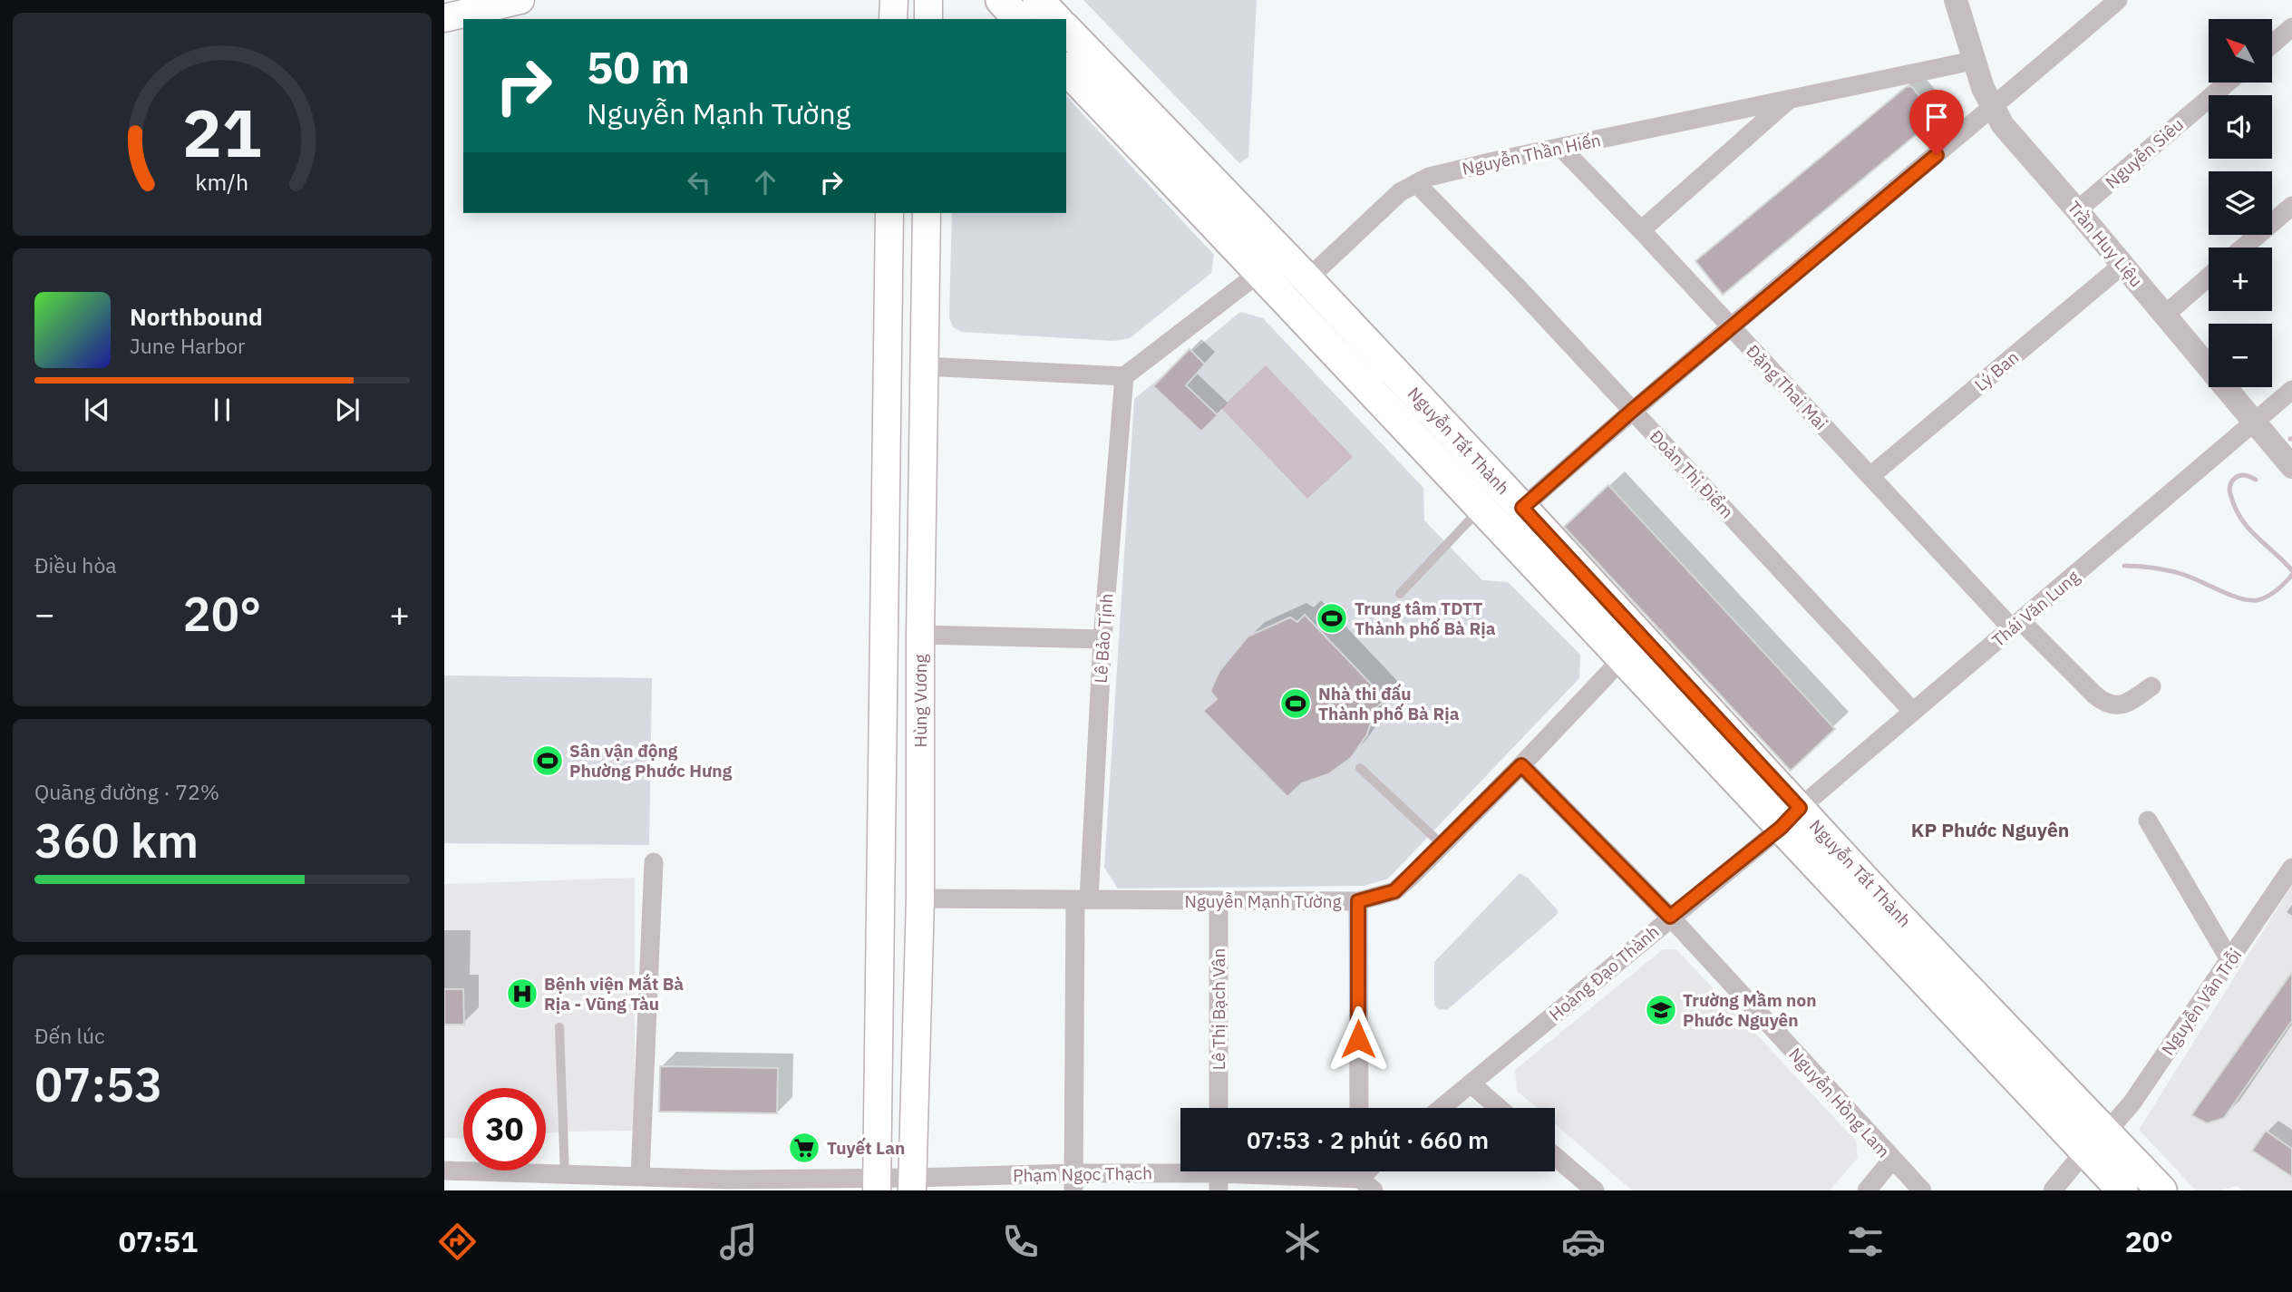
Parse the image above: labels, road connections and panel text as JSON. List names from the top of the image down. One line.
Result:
{"streets":{"main road":["Nguyễn Tất Thành","Hùng Vương"],"street":["Nguyễn Siêu","Nguyễn Thần Hiến","Trần Huy Liệu","Lý Ban","Đặng Thai Mai","Đoàn Thị Điểm","Thái Văn Lung","Lê Bảo Tịnh","Nguyễn Mạnh Tường","Hoàng Đạo Thành","Nguyễn Văn Trỗi","Lê Thị Bạch Vân","Nguyễn Hồng Lam","Phạm Ngọc Thạch"]},"crossings":[["Nguyễn Siêu","Trần Huy Liệu"],["Nguyễn Thần Hiến","Trần Huy Liệu"],["Nguyễn Thần Hiến","Đặng Thai Mai"],["Nguyễn Thần Hiến","Nguyễn Tất Thành"],["Nguyễn Thần Hiến","Đoàn Thị Điểm"],["Trần Huy Liệu","Lý Ban"],["Trần Huy Liệu","Thái Văn Lung"],["Lý Ban","Đặng Thai Mai"],["Đặng Thai Mai","Thái Văn Lung"],["Nguyễn Tất Thành","Thái Văn Lung"],["Nguyễn Tất Thành","Nguyễn Mạnh Tường"],["Nguyễn Tất Thành","Hoàng Đạo Thành"],["Nguyễn Tất Thành","Nguyễn Văn Trỗi"],["Đoàn Thị Điểm","Thái Văn Lung"],["Thái Văn Lung","Hoàng Đạo Thành"],["Lê Bảo Tịnh","Nguyễn Mạnh Tường"],["Lê Bảo Tịnh","Phạm Ngọc Thạch"],["Hùng Vương","Nguyễn Mạnh Tường"],["Hùng Vương","Phạm Ngọc Thạch"],["Nguyễn Mạnh Tường","Lê Thị Bạch Vân"],["Nguyễn Mạnh Tường","Nguyễn Hồng Lam"],["Hoàng Đạo Thành","Nguyễn Hồng Lam"]],"districts":["KP Phước Nguyên"],"places":{"sports":["Trung tâm TDTT Thành phố Bà Rịa","Nhà thi đấu Thành phố Bà Rịa","Sân vận động Phường Phước Hưng"],"hospital":["Bệnh viện Mắt Bà Rịa - Vũng Tàu"],"school or university":["Trường Mầm non Phước Nguyên"],"supermarket":["Tuyết Lan"]},"north":"top left","page":{"map_buttons":["+","−"],"turn":["50 m","Nguyễn Mạnh Tường"],"song":["Northbound","June Harbor"],"tile":["Điều hòa",["Quãng đường · 72%","360 km"],["Đến lúc","07:53"]],"heat":["−","20°","+"],"limit":"30","trip":"07:53 · 2 phút · 660 m","tabs":["07:51","20°"],"gauge":["21","km/h"]}}
